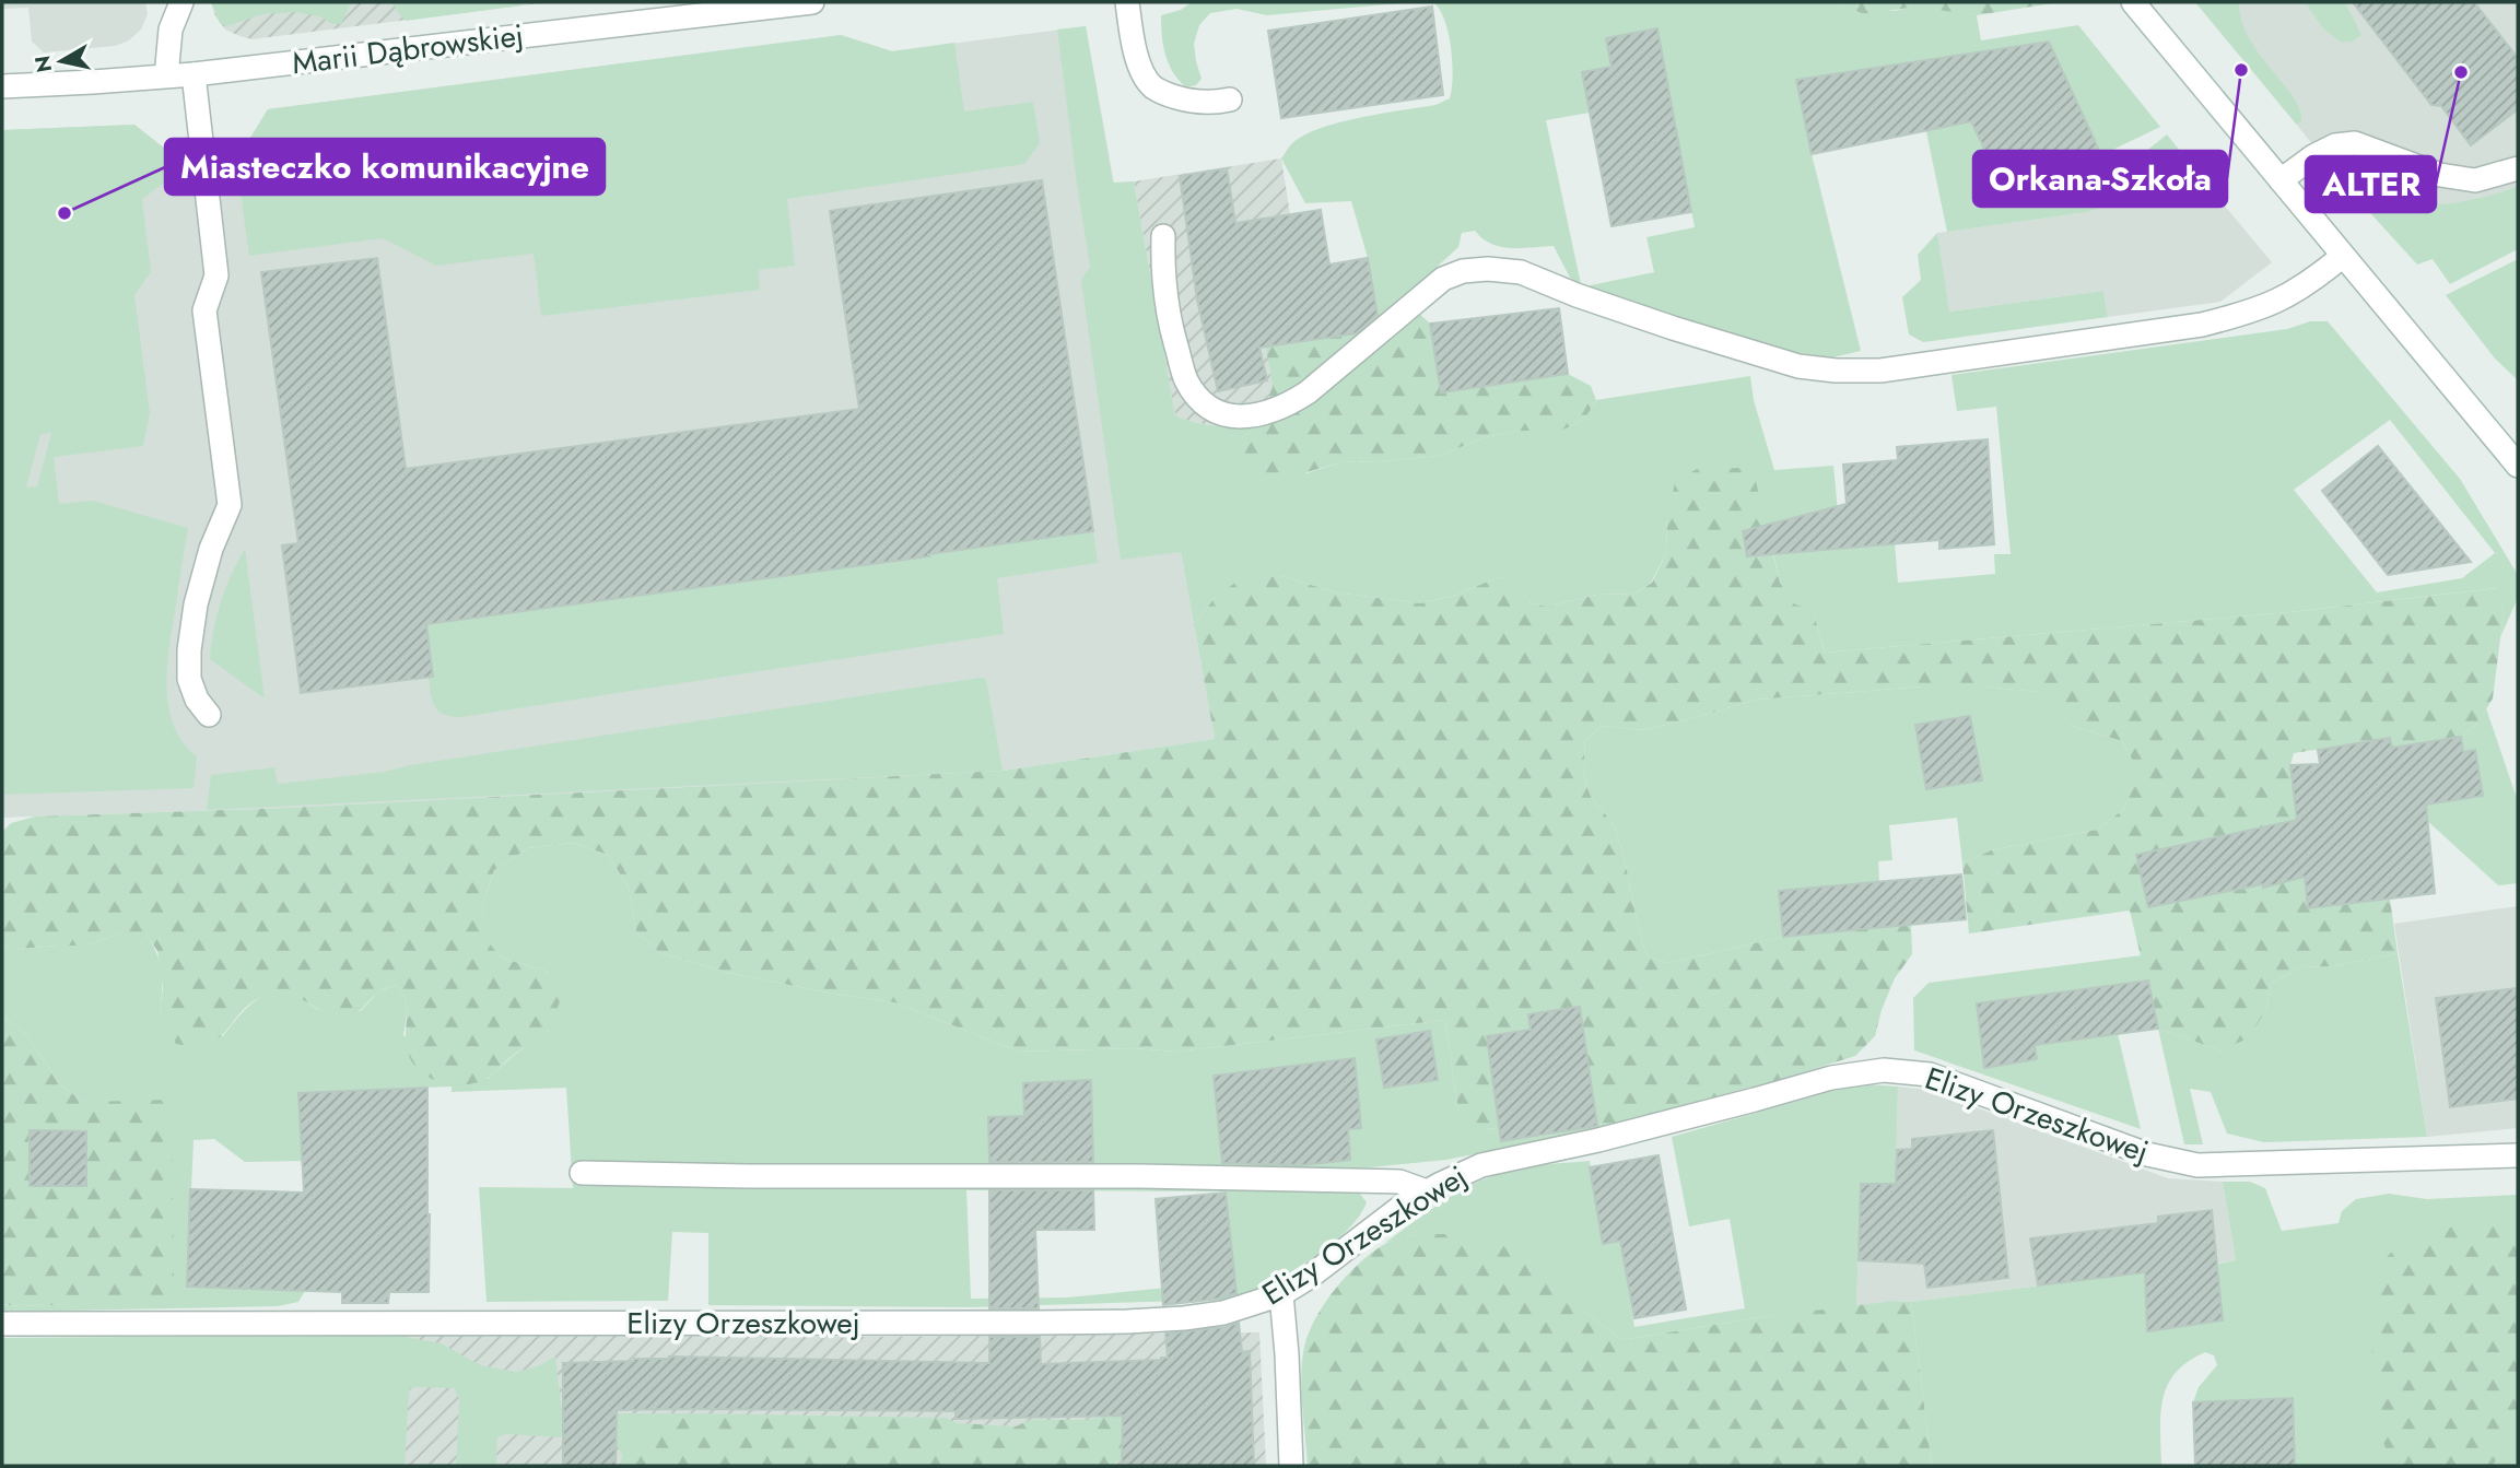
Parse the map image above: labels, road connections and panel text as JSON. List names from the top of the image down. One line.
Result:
{"streets":{"street":["Marii Dąbrowskiej","Elizy Orzeszkowej"]},"places":["Orkana-Szkoła","ALTER","Miasteczko komunikacyjne"],"north":"left"}
